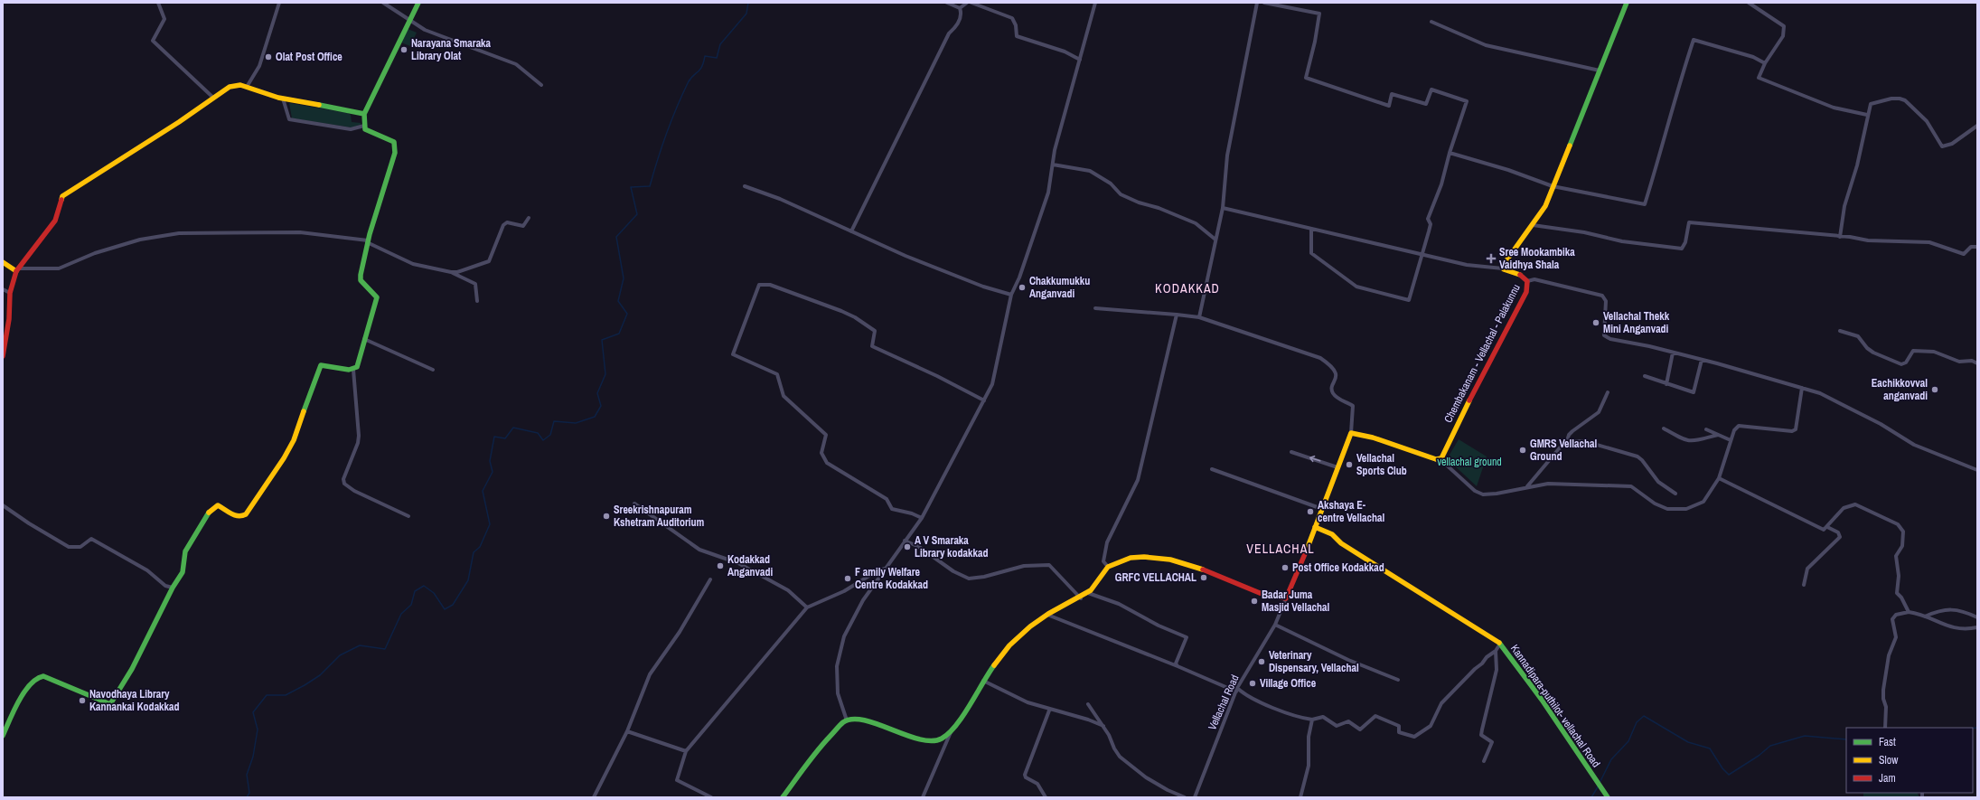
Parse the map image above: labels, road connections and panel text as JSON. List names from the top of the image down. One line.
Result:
{"streets":{"street":["Chembakanam - Vellachal - Palakunnu","Vellachal Road","Kannadipara-puthilot- vellachal Road"]},"districts":["KODAKKAD","VELLACHAL"],"parks":["vellachal ground"],"places":{"other":["Narayana Smaraka Library Olat","Olat Post Office","Chakkumukku Anganvadi","Vellachal Thekk Mini Anganvadi","Eachikkovval anganvadi","GMRS Vellachal Ground","Vellachal Sports Club","Akshaya E- centre Vellachal","Sreekrishnapuram Kshetram Auditorium","A V Smaraka Library kodakkad","Kodakkad Anganvadi","Post Office Kodakkad","GRFC VELLACHAL","F amily Welfare Centre Kodakkad","Badar Juma Masjid Vellachal","Veterinary Dispensary, Vellachal","Village Office","Navodhaya Library Kannankai Kodakkad"],"health":["Sree Mookambika Vaidhya Shala"]},"legend":["Fast","Slow","Jam"]}
